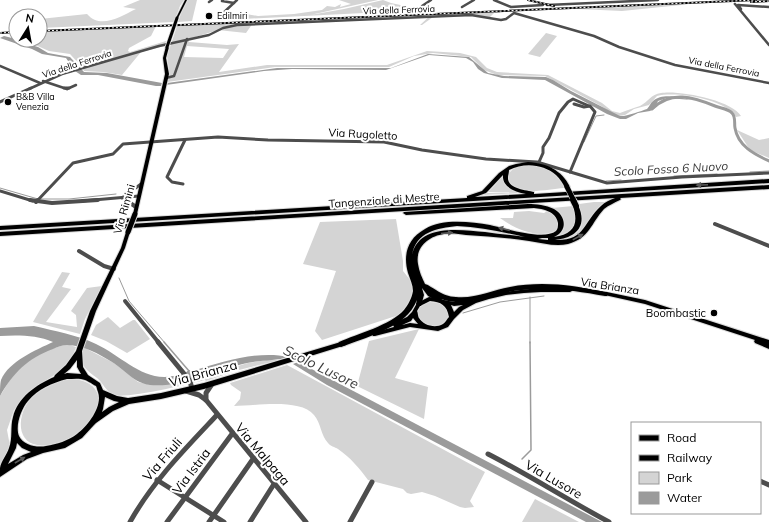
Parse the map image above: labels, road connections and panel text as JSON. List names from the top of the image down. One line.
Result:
{"streets":{"highway":["Tangenziale di Mestre"],"main road":["Via Rimini","Via Brianza"],"street":["Via della Ferrovia","Via Rugoletto","Via Malpaga","Via Friuli","Via Istria","Via Lusore"]},"crossings":[["Via Rugoletto","Via Rimini"],["Via Brianza","Via Malpaga"],["Via Malpaga","Via Friuli"],["Via Malpaga","Via Istria"]],"water":["Scolo Fosso 6 Nuovo","Scolo Lusore"],"places":["Edilmiri","B&B Villa Venezia","Boombastic"],"legend":["Road","Railway","Park","Water"],"north":"top"}
